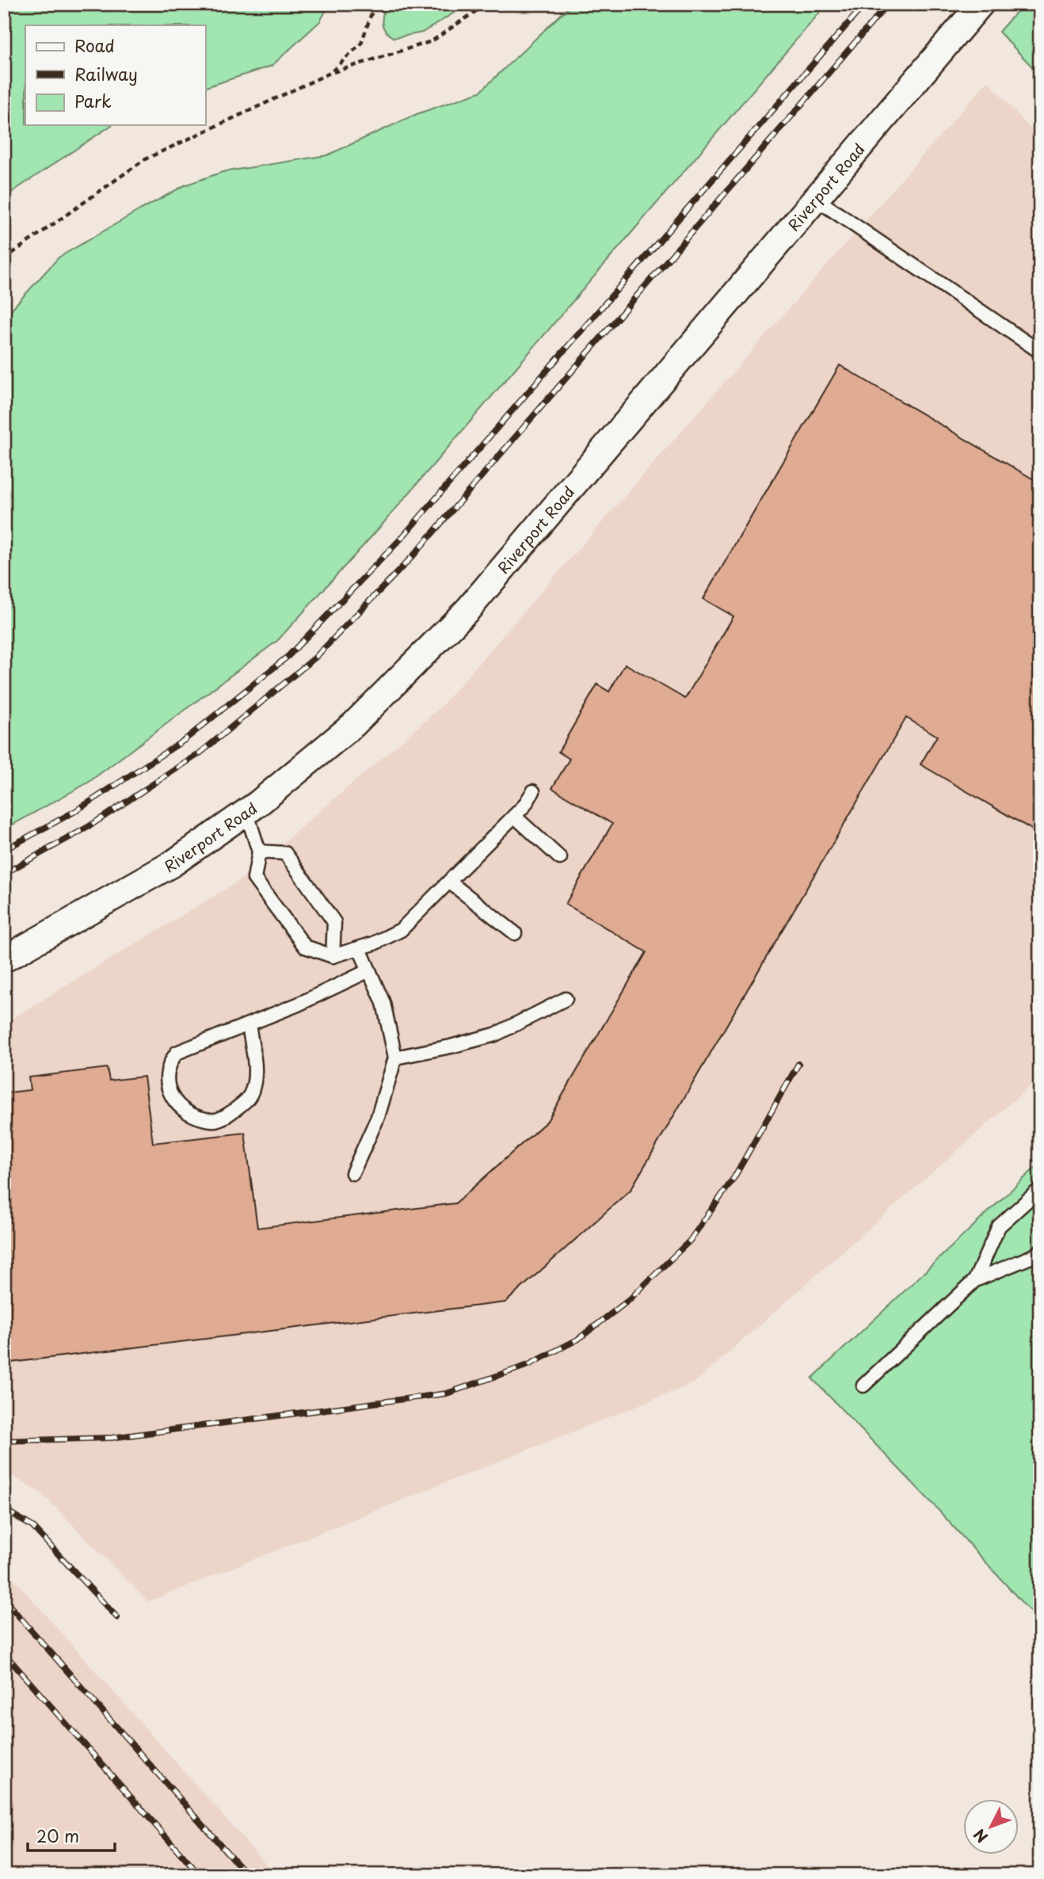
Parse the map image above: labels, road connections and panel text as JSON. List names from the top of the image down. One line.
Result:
{"streets":{"street":["Riverport Road"]},"legend":["Road","Railway","Park"],"scale_bar":"20 m","north":"bottom left"}
